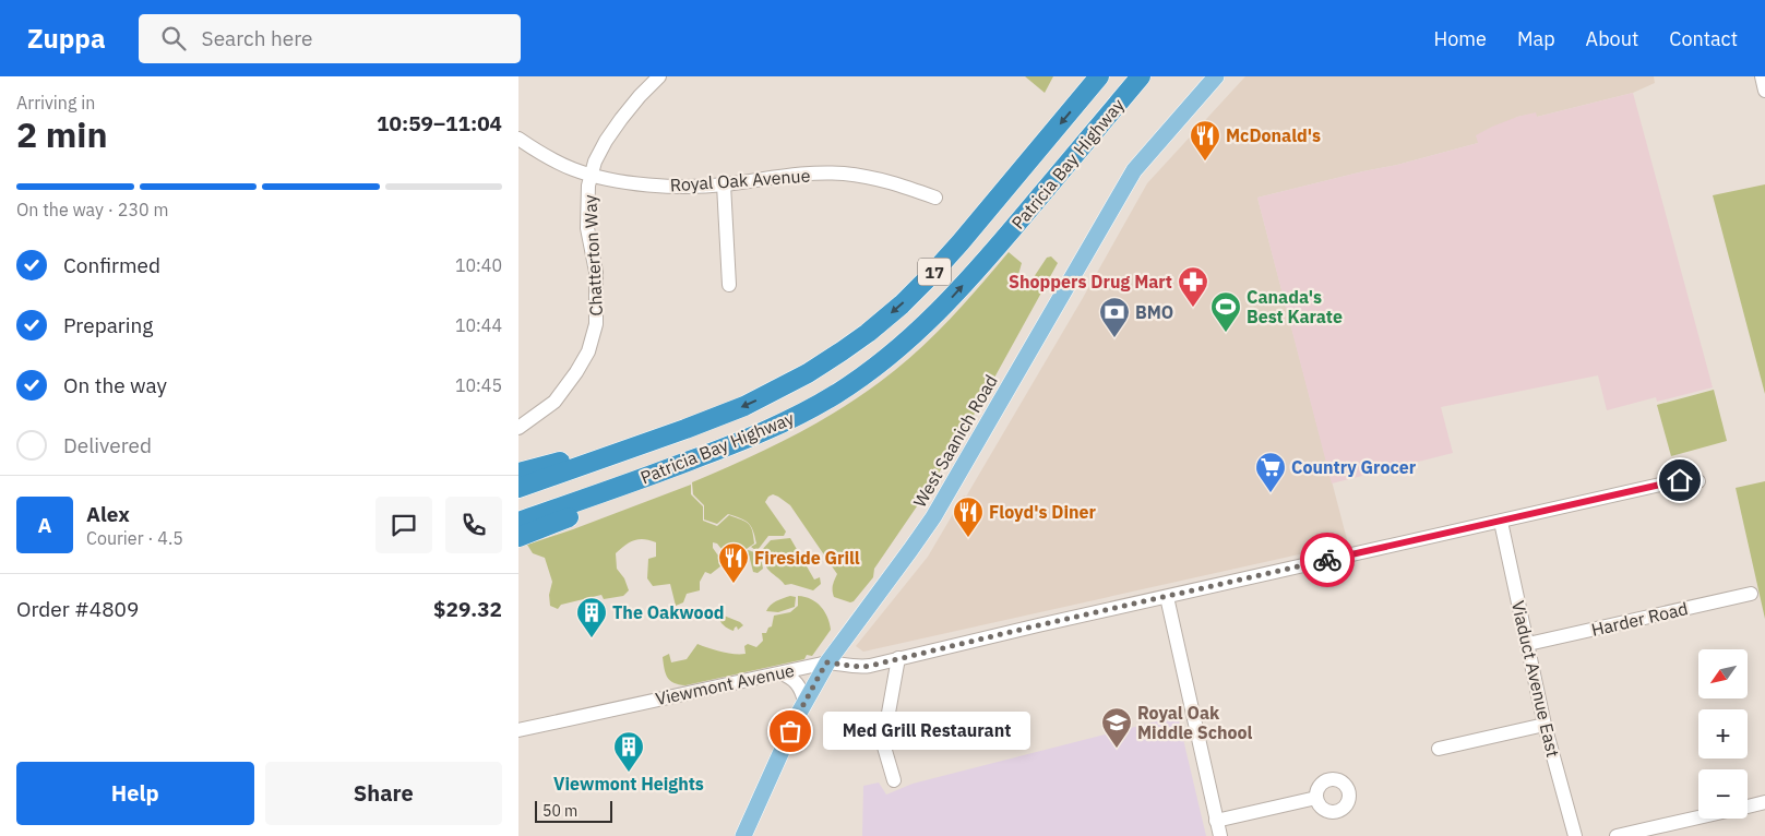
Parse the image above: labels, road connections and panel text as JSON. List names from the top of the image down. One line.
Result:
{"streets":{"highway":["Patricia Bay Highway","17"],"main road":["West Saanich Road"],"street":["Royal Oak Avenue","Chatterton Way","Harder Road","Viaduct Avenue East","Viewmont Avenue"]},"crossings":[["Royal Oak Avenue","Chatterton Way"],["West Saanich Road","Viewmont Avenue"],["Harder Road","Viaduct Avenue East"],["Viaduct Avenue East","Viewmont Avenue"]],"places":{"restaurant":["McDonald's","Floyd's Diner","Fireside Grill"],"pharmacy":["Shoppers Drug Mart"],"sports":["Canada's Best Karate"],"bank":["BMO"],"supermarket":["Country Grocer"],"building":["The Oakwood","Viewmont Heights"],"other":["Med Grill Restaurant"],"school or university":["Royal Oak Middle School"]},"scale_bar":"50 m","north":"bottom left","page":{"header":"Zuppa","search":"Search here","nav":["Home","Map","About","Contact"],"heading":["2 min","Arriving in","10:59–11:04"],"panel":["Alex","Courier · 4.5","Order #4809","$29.32"],"bar":"On the way · 230 m","list":[["Confirmed","10:40"],["Preparing","10:44"],["On the way","10:45"],"Delivered"],"round":"A","map_buttons":["+","−"],"bubble":"Med Grill Restaurant","buttons":["Help","Share"],"scale":"50 m"}}
